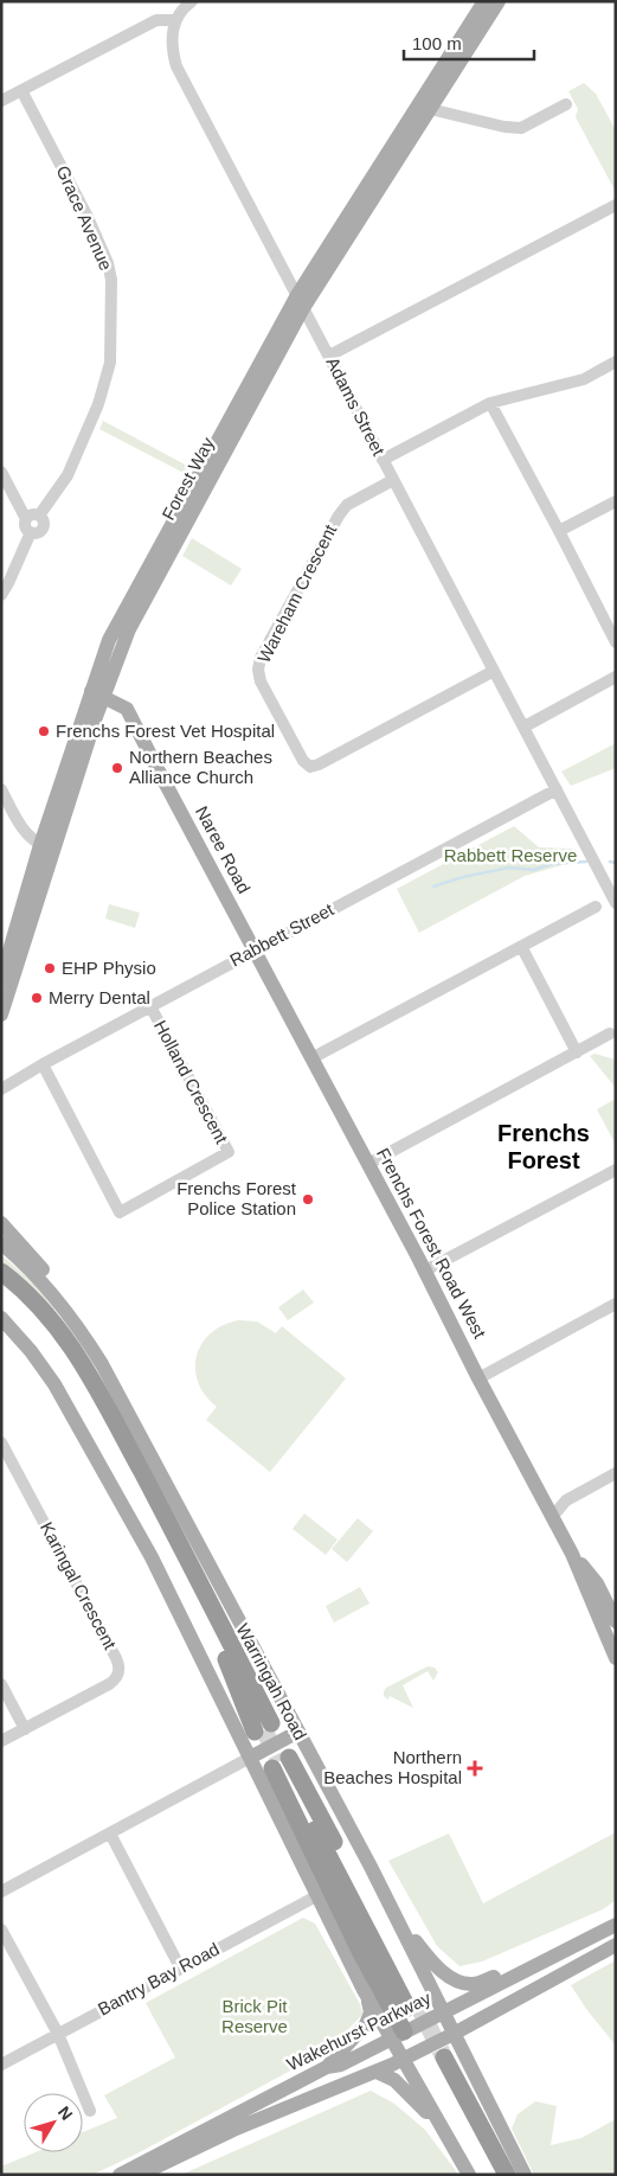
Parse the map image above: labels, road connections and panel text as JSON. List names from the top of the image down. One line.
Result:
{"streets":{"highway":["Warringah Road"],"main road":["Forest Way","Naree Road","Frenchs Forest Road West","Wakehurst Parkway"],"street":["Grace Avenue","Adams Street","Wareham Crescent","Rabbett Street","Holland Crescent","Karingal Crescent","Bantry Bay Road"]},"crossings":[["Adams Street","Forest Way"],["Adams Street","Wareham Crescent"],["Adams Street","Rabbett Street"],["Forest Way","Naree Road"],["Naree Road","Rabbett Street"],["Naree Road","Frenchs Forest Road West"],["Rabbett Street","Holland Crescent"],["Rabbett Street","Frenchs Forest Road West"],["Warringah Road","Wakehurst Parkway"]],"districts":["Frenchs Forest"],"parks":["Rabbett Reserve","Brick Pit Reserve"],"places":{"other":["Frenchs Forest Vet Hospital","Northern Beaches Alliance Church","EHP Physio","Merry Dental","Frenchs Forest Police Station"],"health":["Northern Beaches Hospital"]},"scale_bar":"100 m","north":"top right"}
